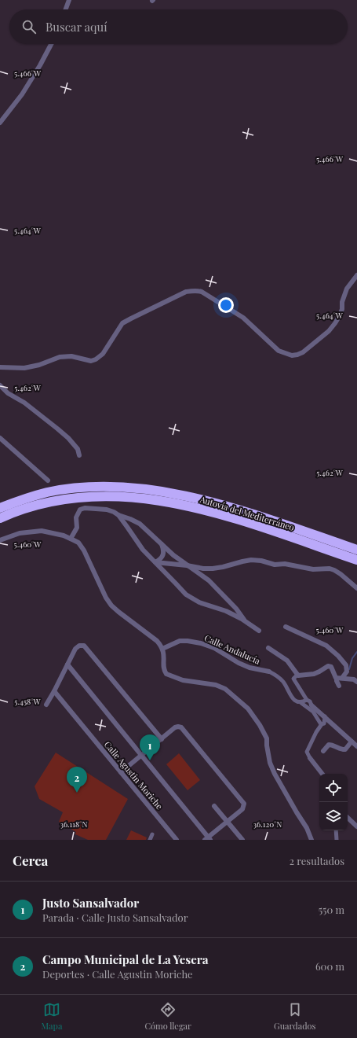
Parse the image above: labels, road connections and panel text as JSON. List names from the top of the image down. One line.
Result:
{"streets":{"highway":["Autovía del Mediterráneo"],"street":["Calle Andalucía","Calle Agustin Moriche"]},"page":{"search":"Buscar aquí","pins":["1","2"],"heading":["Cerca","2 resultados"],"list":[{"mark":"1","name":"Justo Sansalvador","note":"Parada · Calle Justo Sansalvador","value":"550 m"},{"mark":"2","name":"Campo Municipal de La Yesera","note":"Deportes · Calle Agustin Moriche","value":"600 m"}],"nav":["Mapa","Cómo llegar","Guardados"]},"coordinates":["5.466°W","5.464°W","5.462°W","5.460°W","5.458°W","36.118°N","36.120°N"]}
